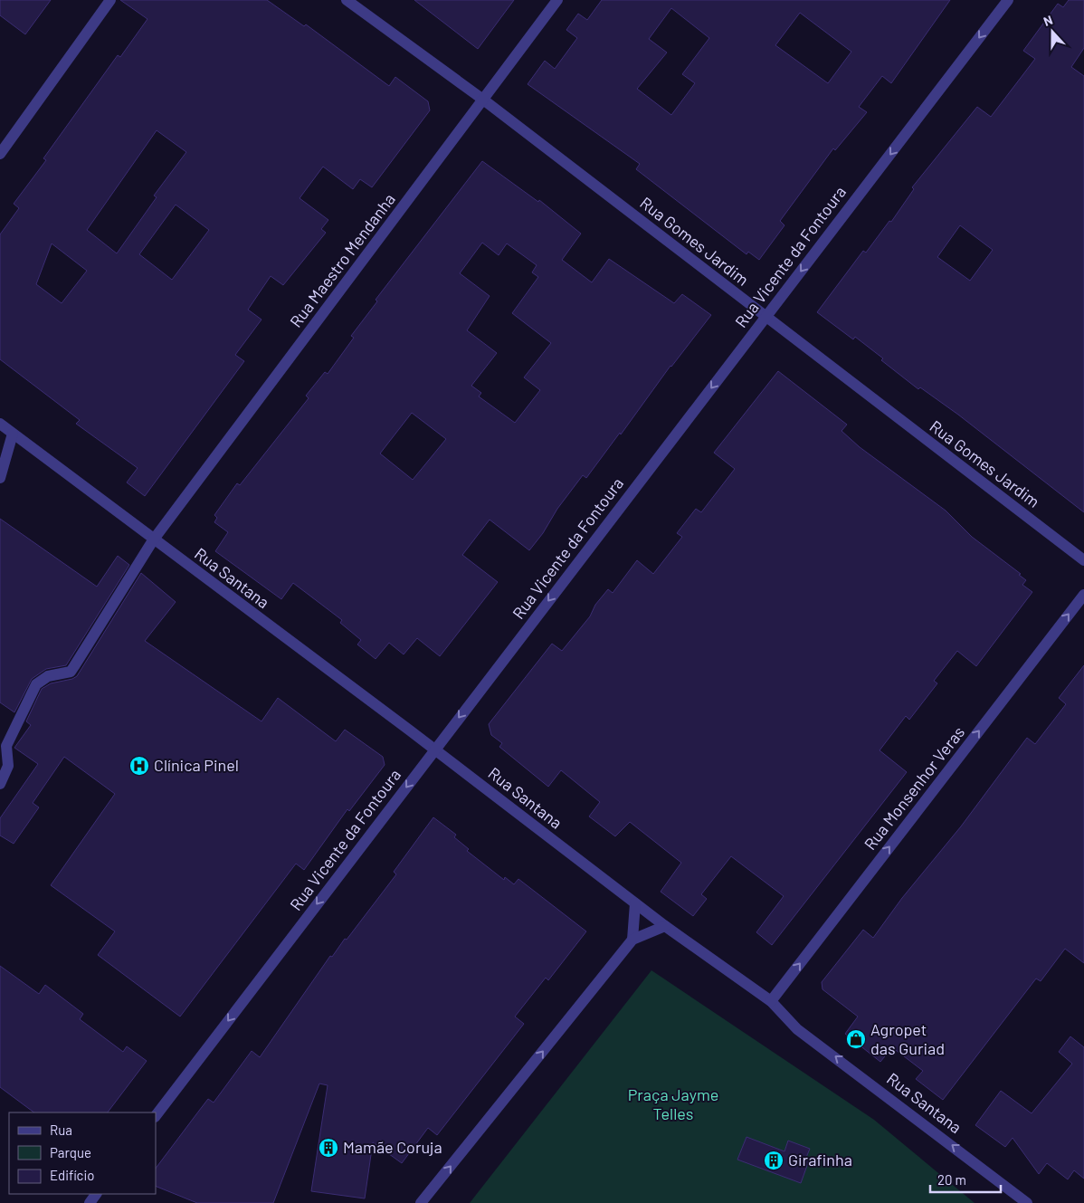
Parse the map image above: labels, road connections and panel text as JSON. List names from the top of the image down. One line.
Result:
{"streets":{"street":["Rua Gomes Jardim","Rua Vicente da Fontoura","Rua Maestro Mendanha","Rua Santana","Rua Monsenhor Veras"]},"crossings":[["Rua Gomes Jardim","Rua Vicente da Fontoura"],["Rua Gomes Jardim","Rua Maestro Mendanha"],["Rua Vicente da Fontoura","Rua Santana"],["Rua Maestro Mendanha","Rua Santana"],["Rua Santana","Rua Monsenhor Veras"]],"one_way":["Rua Vicente da Fontoura","Rua Monsenhor Veras"],"parks":["Praça Jayme Telles"],"places":{"hospital":["Clínica Pinel"],"shop":["Agropet das Guriad"],"building":["Mamãe Coruja","Girafinha"]},"legend":["Rua","Parque","Edifício"],"scale_bar":"20 m","north":"top"}
